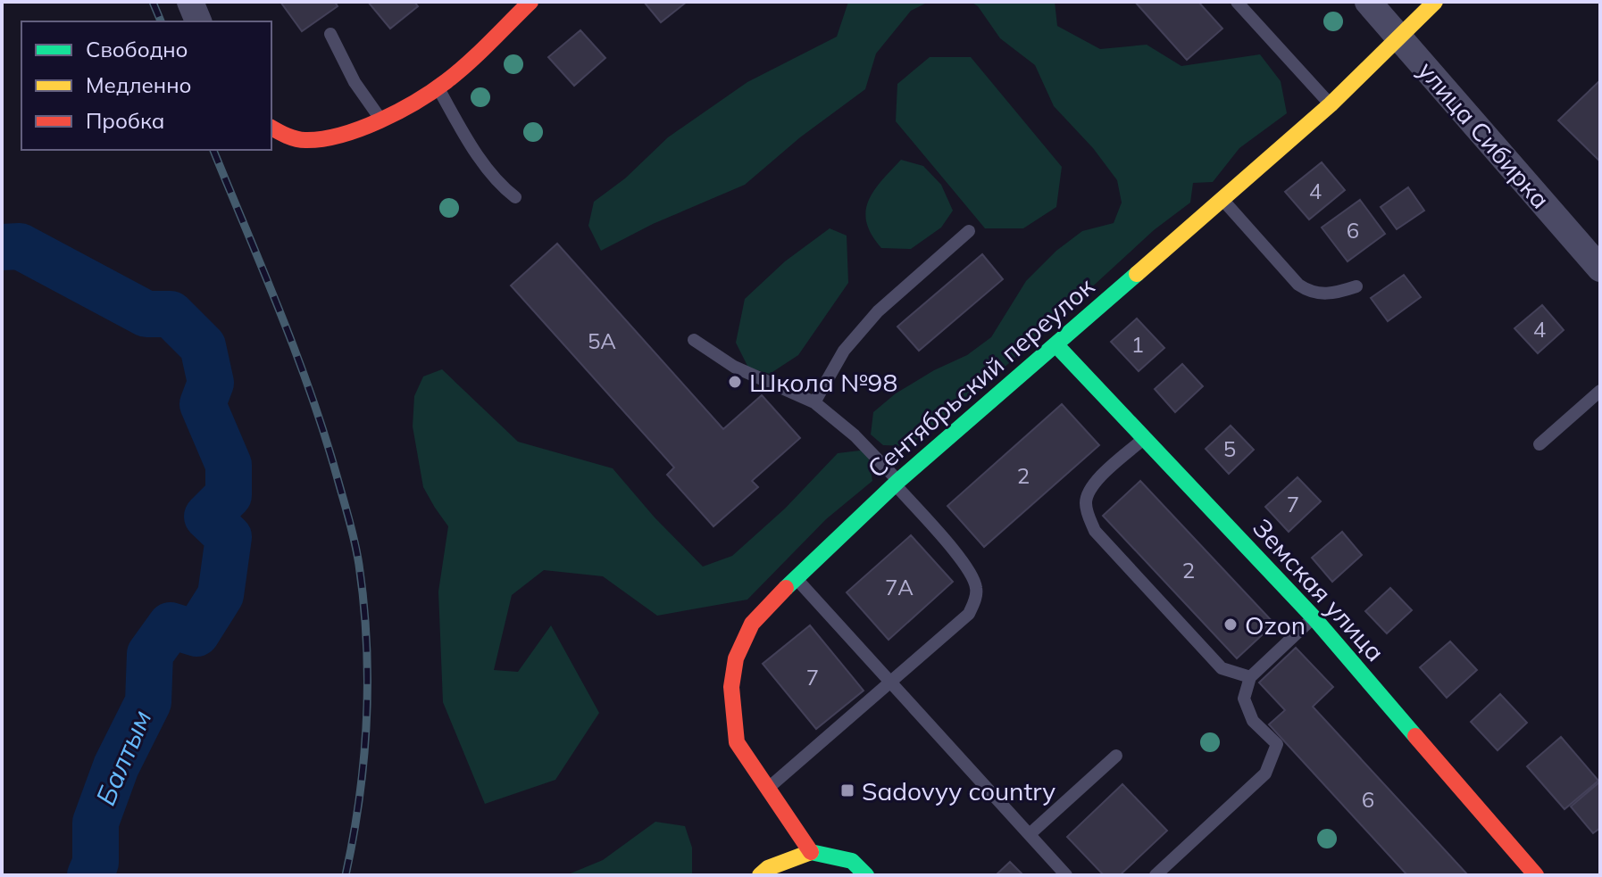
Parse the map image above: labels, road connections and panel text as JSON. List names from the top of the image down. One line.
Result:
{"streets":{"street":["улица Сибирка","Сентябрьский переулок","Земская улица"]},"crossings":[["улица Сибирка","Сентябрьский переулок"],["Сентябрьский переулок","Земская улица"]],"water":["Балтым"],"places":{"other":["Школа №98","Ozon"],"transit":["Sadovyy country"]},"house_numbers":["4","6","4","5А","1","5","2","7","2","7А","7","6"],"legend":["Свободно","Медленно","Пробка"]}
